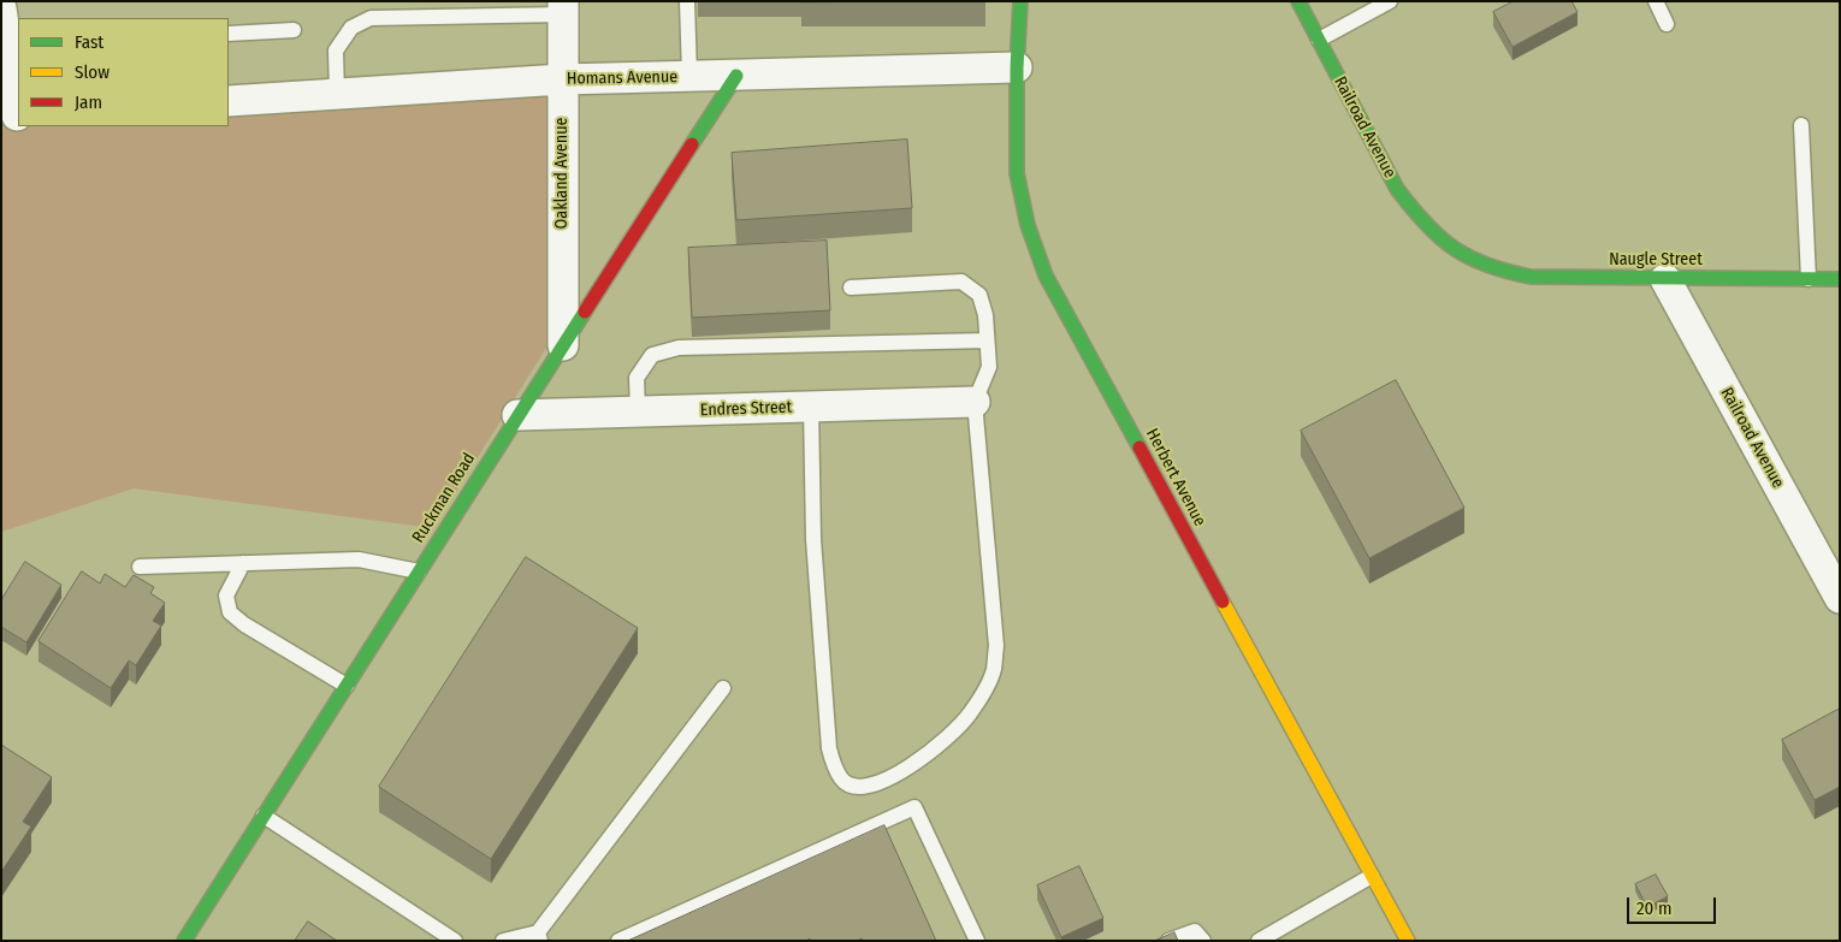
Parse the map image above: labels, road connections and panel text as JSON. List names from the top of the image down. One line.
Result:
{"streets":{"street":["Homans Avenue","Railroad Avenue","Oakland Avenue","Naugle Street","Endres Street","Herbert Avenue","Ruckman Road"]},"crossings":[["Homans Avenue","Oakland Avenue"],["Homans Avenue","Herbert Avenue"],["Homans Avenue","Ruckman Road"],["Railroad Avenue","Naugle Street"],["Oakland Avenue","Ruckman Road"],["Endres Street","Ruckman Road"]],"legend":["Fast","Slow","Jam"],"scale_bar":"20 m"}
